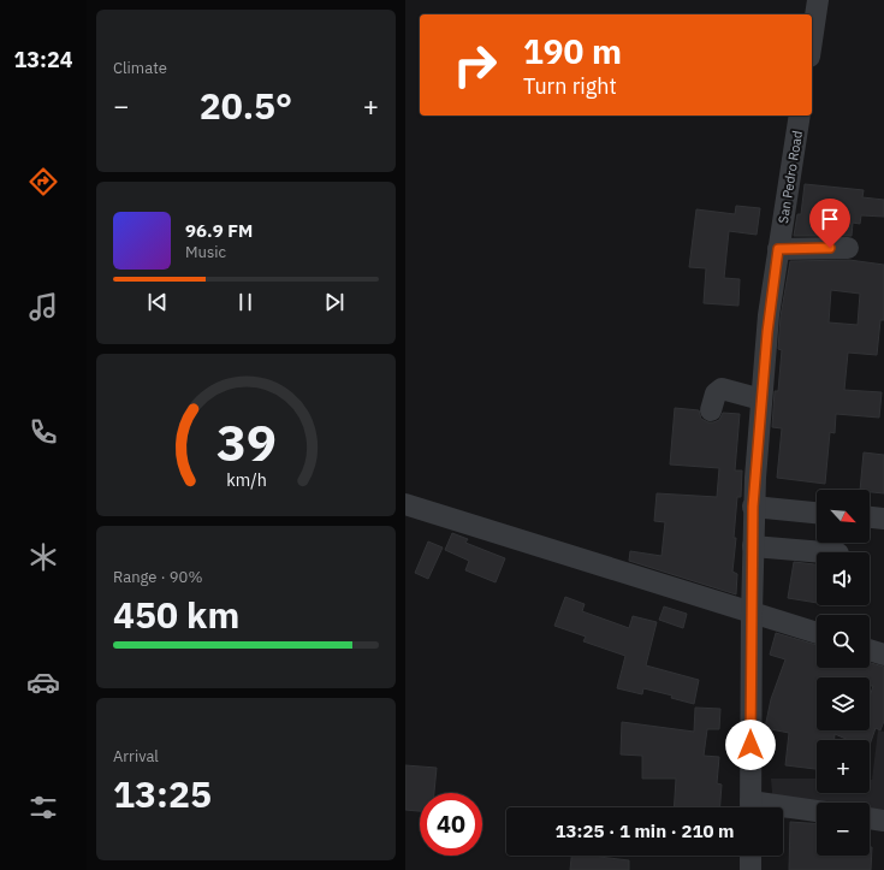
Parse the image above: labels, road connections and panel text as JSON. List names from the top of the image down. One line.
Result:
{"streets":{"street":["San Pedro Road"]},"north":"bottom right","page":{"tabs":"13:24","tile":["Climate",["Range · 90%","450 km"],["Arrival","13:25"]],"turn":["190 m","Turn right"],"heat":["−","20.5°","+"],"song":["96.9 FM","Music"],"map_buttons":["+","−"],"limit":"40","trip":"13:25 · 1 min · 210 m","gauge":["39","km/h"]}}
